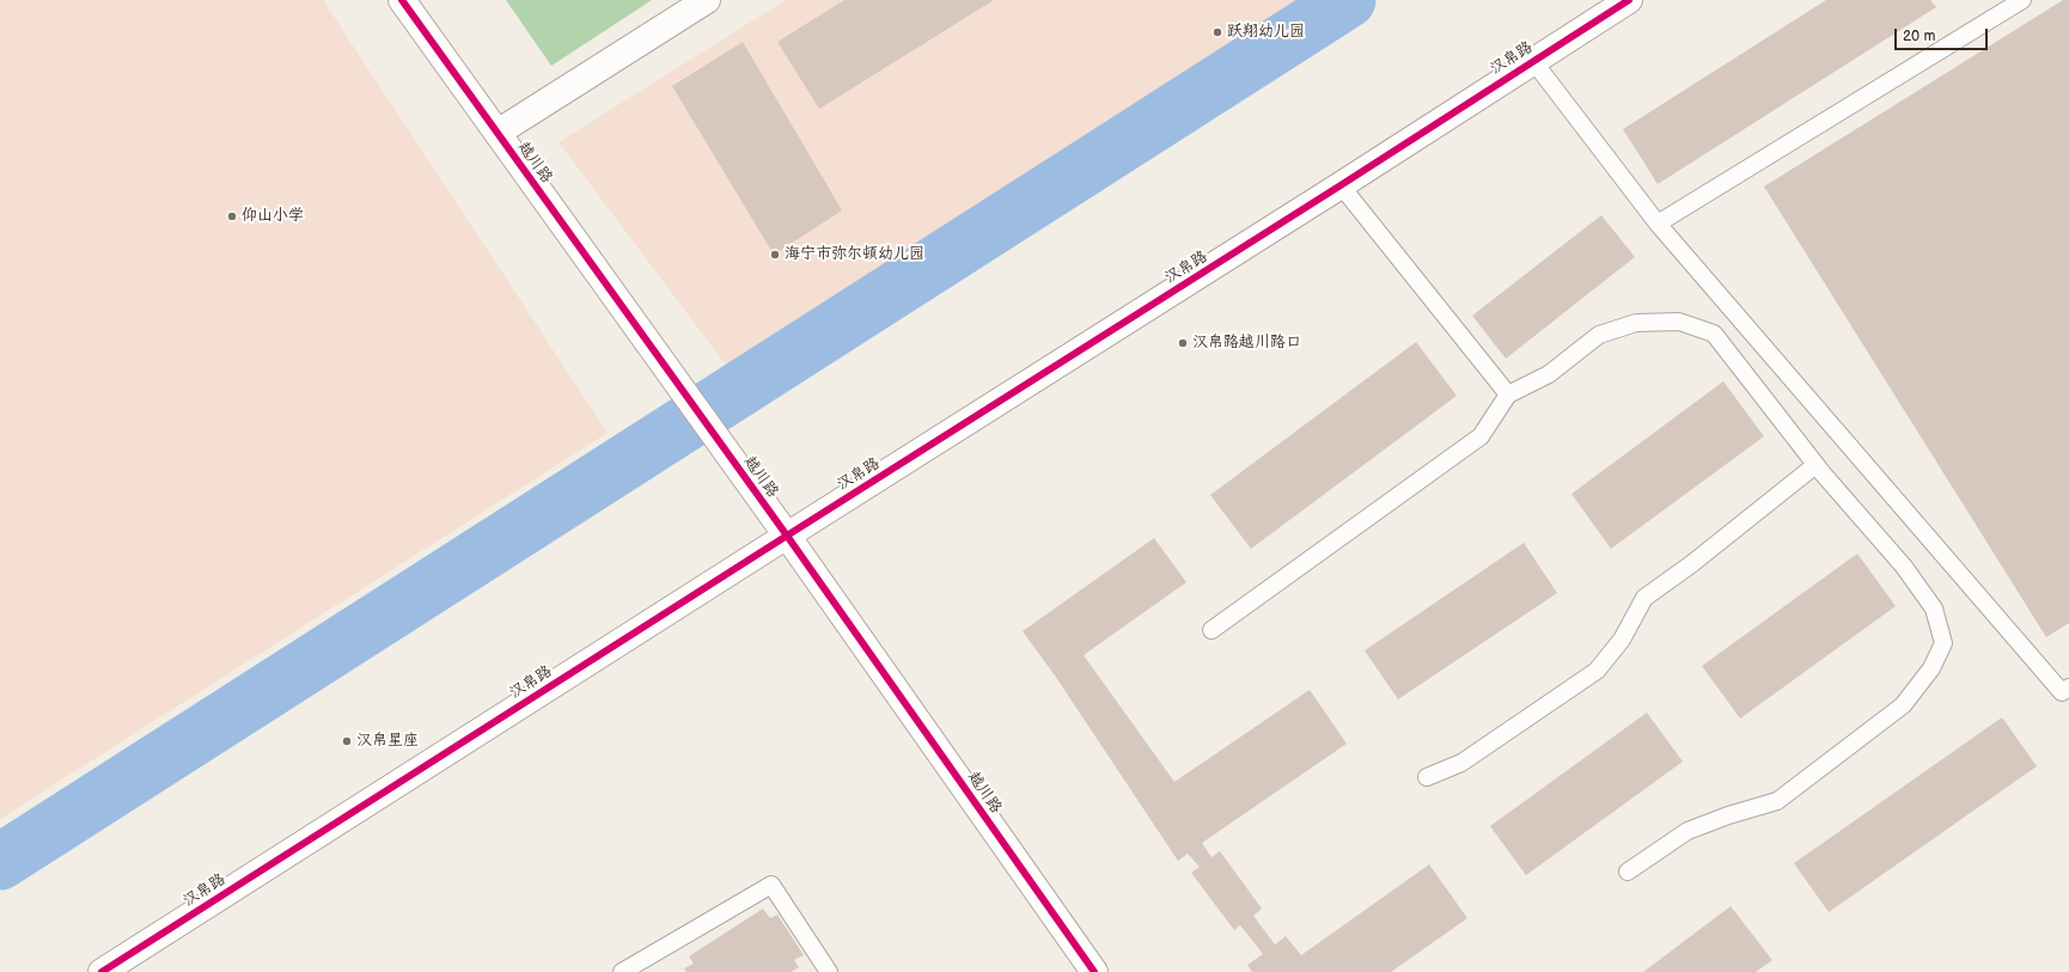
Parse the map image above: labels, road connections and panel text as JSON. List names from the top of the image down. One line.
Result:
{"streets":{"street":["汉帛路","越川路"]},"crossings":[["汉帛路","越川路"]],"places":["跃翔幼儿园","仰山小学","海宁市弥尔顿幼儿园","汉帛路越川路口","汉帛星座"],"scale_bar":"20 m"}
